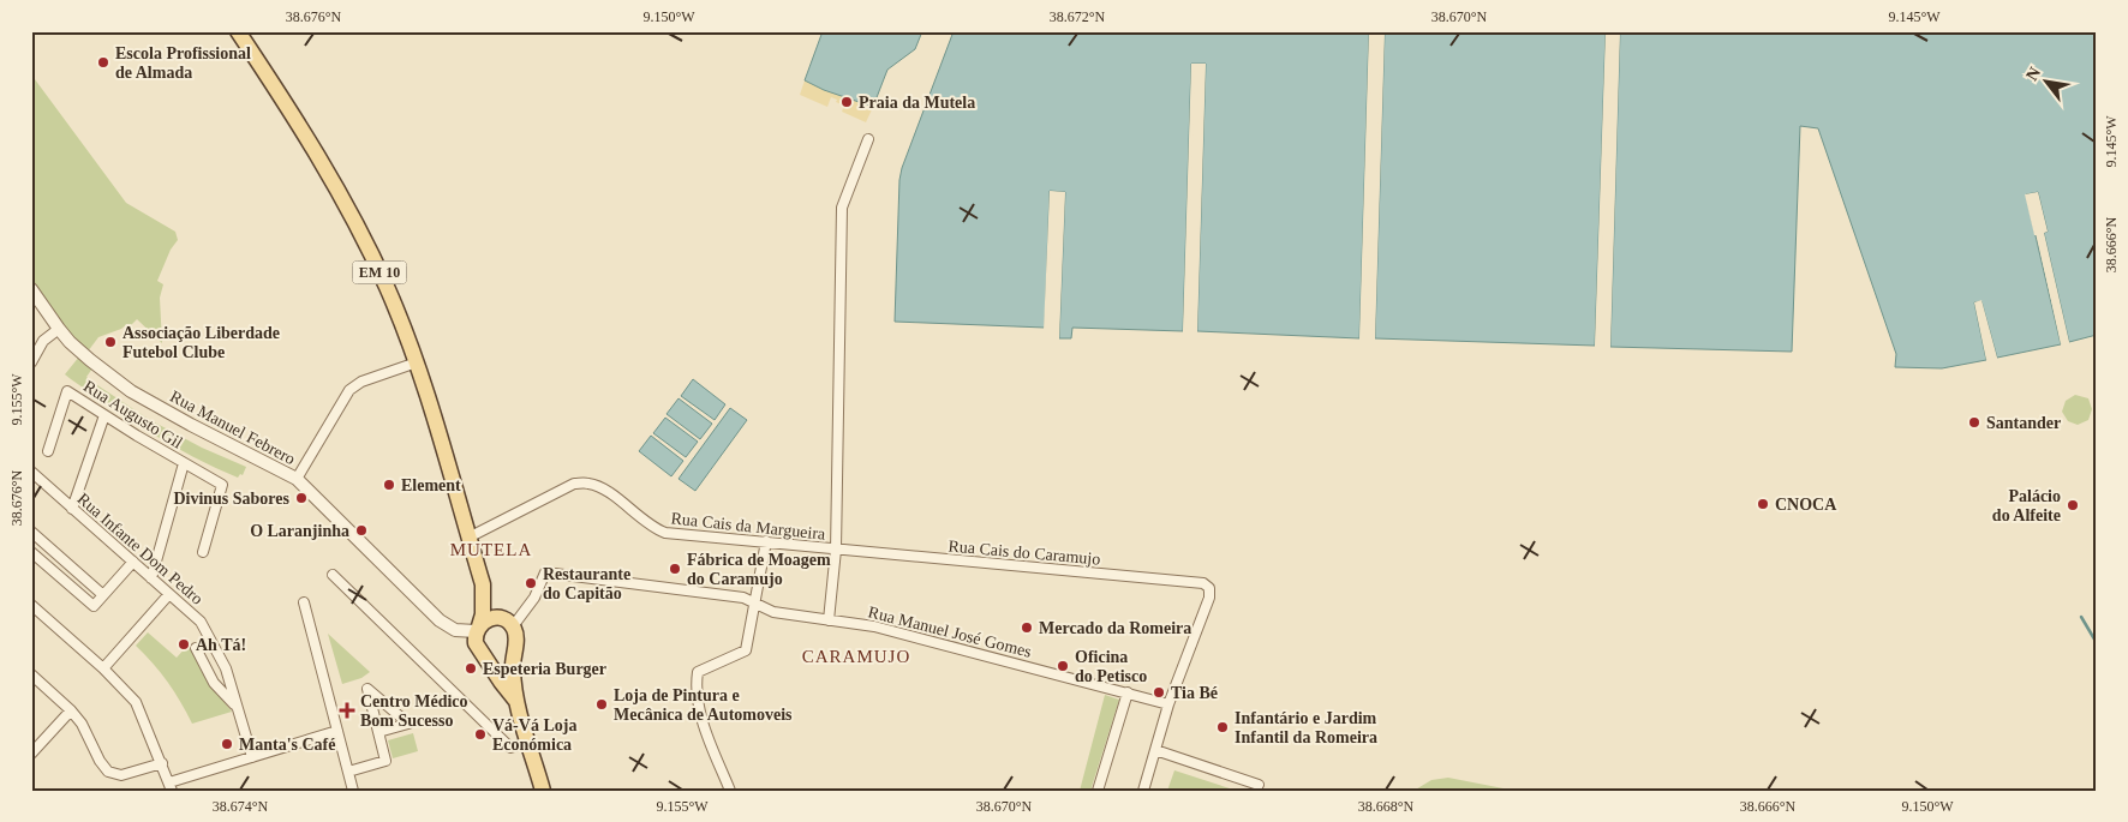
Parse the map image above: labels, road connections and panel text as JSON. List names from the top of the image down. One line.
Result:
{"streets":{"main road":["EM 10"],"street":["Rua Augusto Gil","Rua Manuel Febrero","Rua Cais da Margueira","Rua Infante Dom Pedro","Rua Cais do Caramujo","Rua Manuel José Gomes"]},"crossings":[["EM 10","Rua Manuel Febrero"],["EM 10","Rua Cais da Margueira"],["EM 10","Rua Manuel José Gomes"],["Rua Augusto Gil","Rua Infante Dom Pedro"],["Rua Manuel Febrero","Rua Manuel José Gomes"],["Rua Cais da Margueira","Rua Cais do Caramujo"],["Rua Cais do Caramujo","Rua Manuel José Gomes"]],"districts":["MUTELA","CARAMUJO"],"places":{"other":["Escola Profissional de Almada","Praia da Mutela","Associação Liberdade Futebol Clube","Santander","Element","Divinus Sabores","CNOCA","Palácio do Alfeite","O Laranjinha","Fábrica de Moagem do Caramujo","Restaurante do Capitão","Mercado da Romeira","Ah Tá!","Oficina do Petisco","Espeteria Burger","Tia Bé","Loja de Pintura e Mecânica de Automoveis","Infantário e Jardim Infantil da Romeira","Vá-Vá Loja Económica","Manta's Café"],"health":["Centro Médico Bom Sucesso"]},"north":"top left","coordinates":["38.676°N","9.150°W","38.672°N","38.670°N","9.145°W","38.666°N","9.155°W","38.674°N","38.668°N"]}
